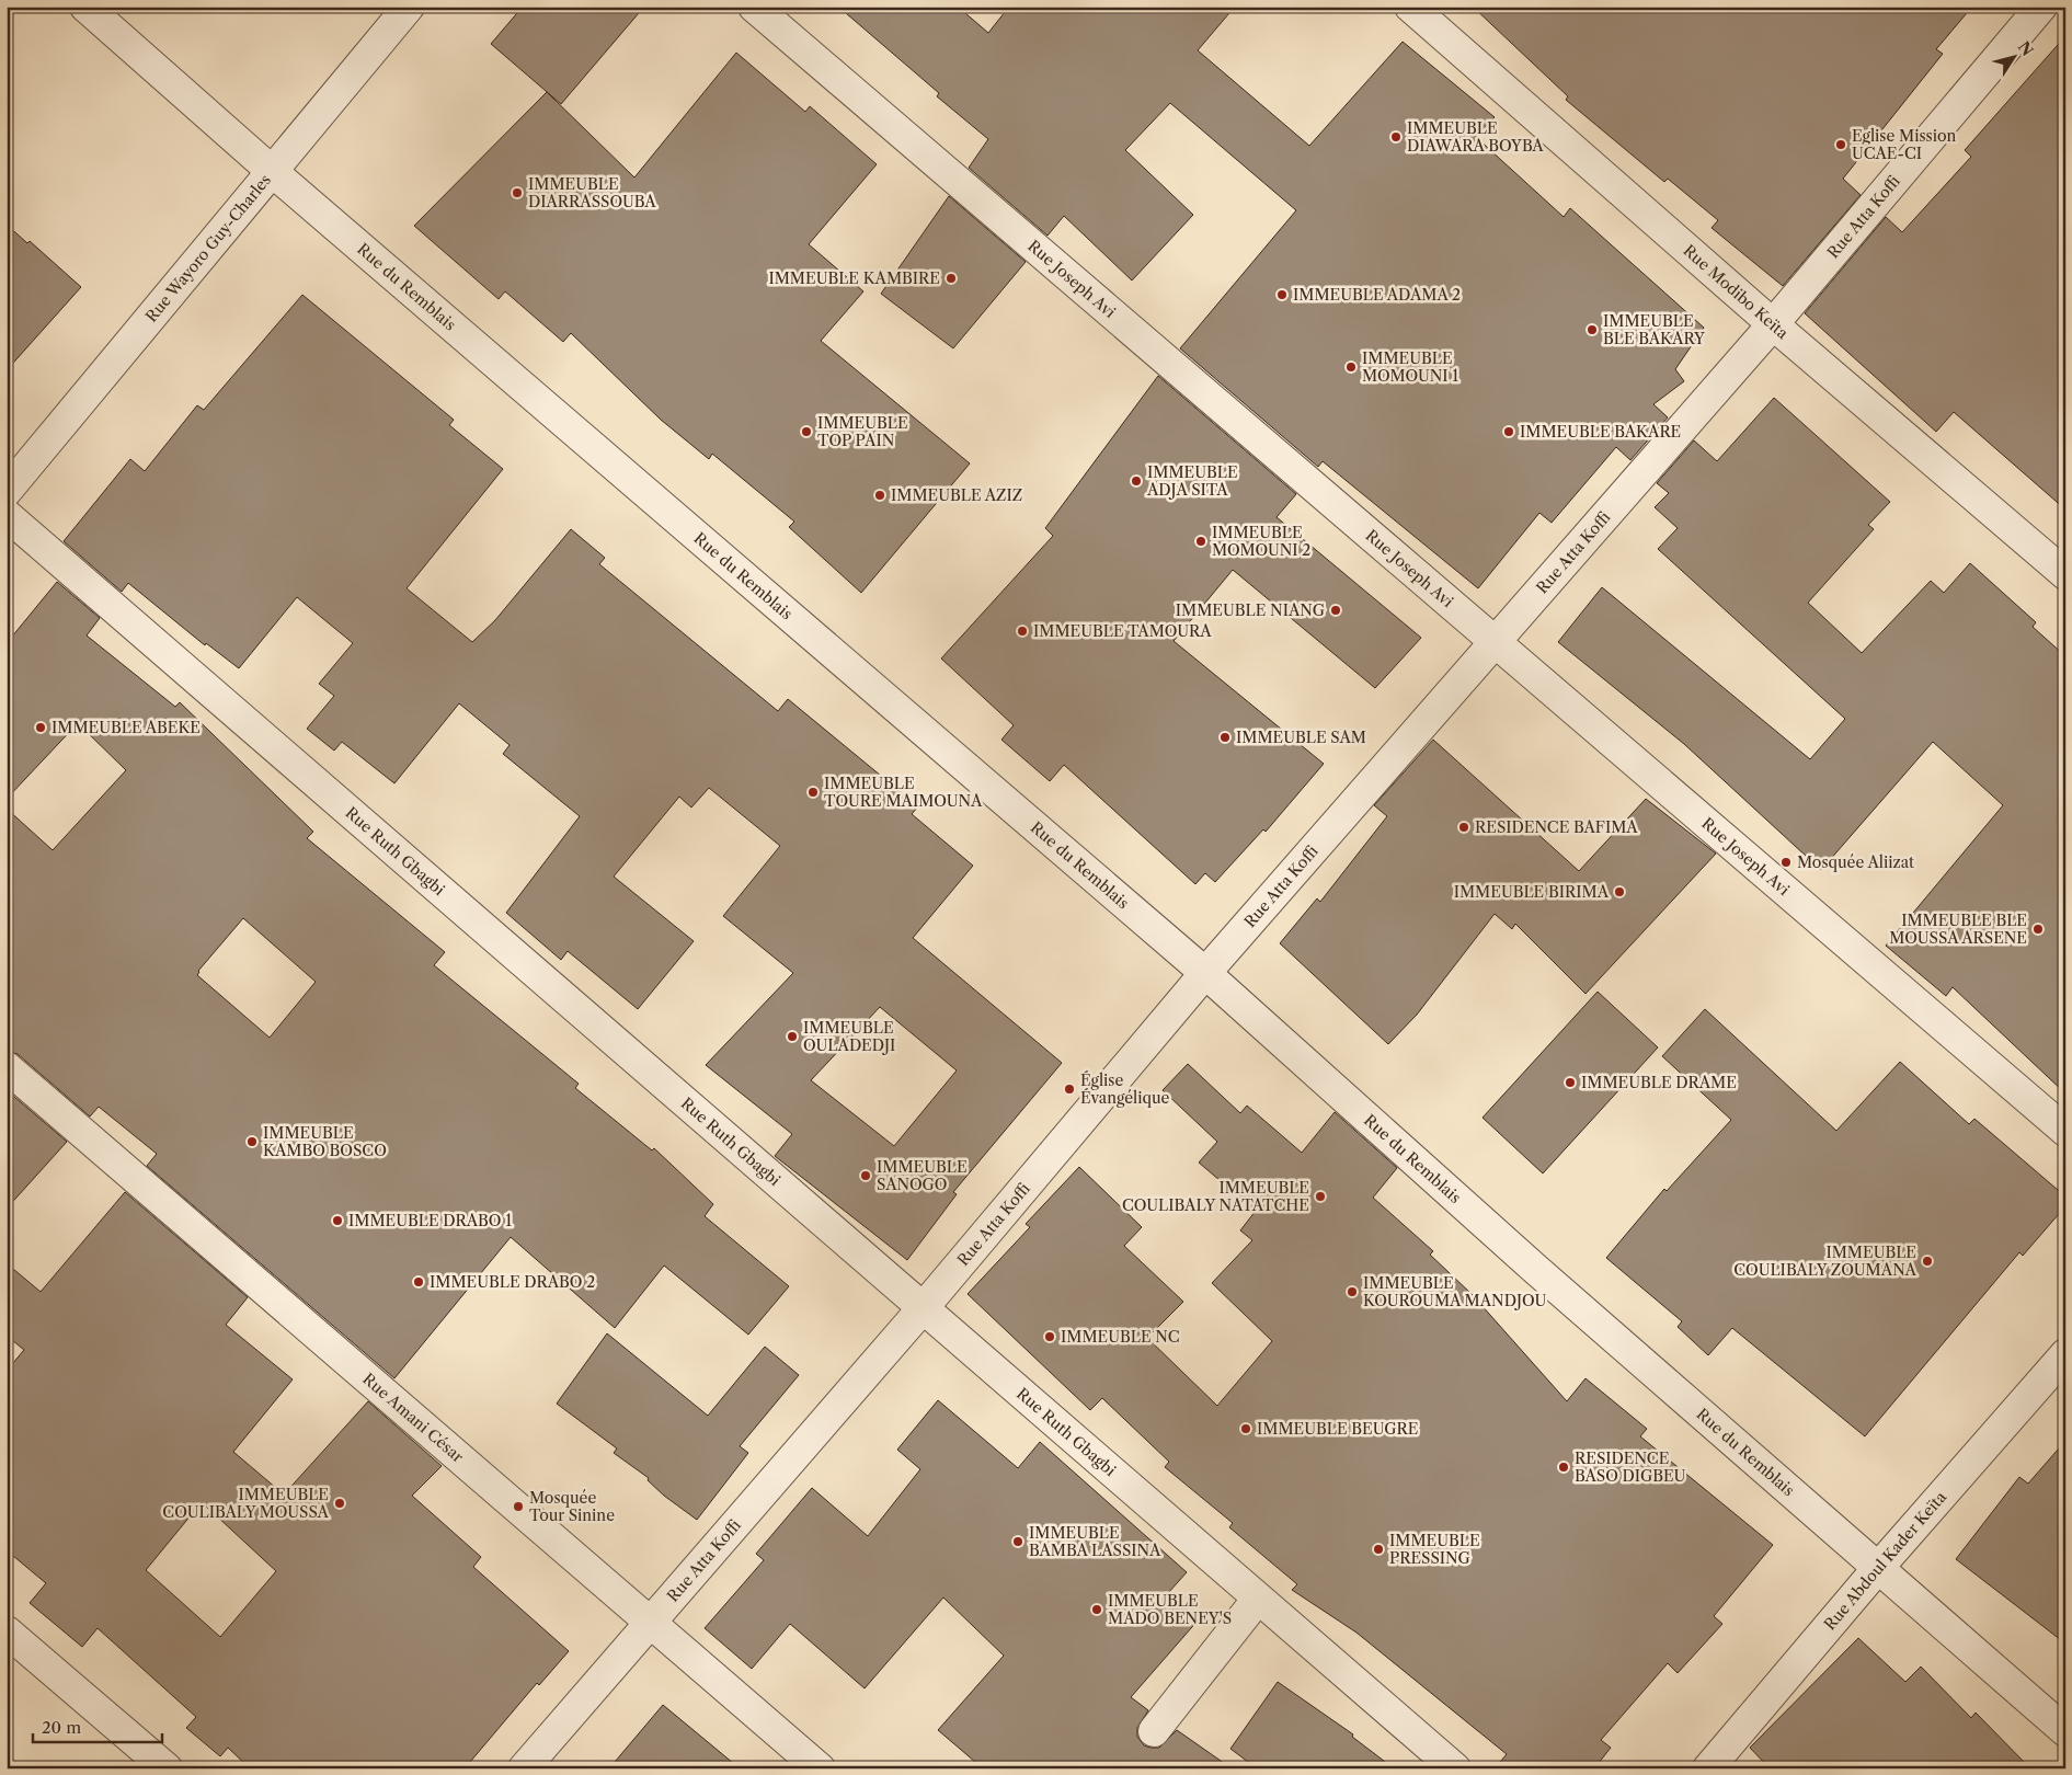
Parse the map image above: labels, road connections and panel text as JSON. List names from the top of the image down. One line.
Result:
{"streets":{"street":["Rue Atta Koffi","Rue Wayoro Guy-Charles","Rue Joseph Avi","Rue du Remblais","Rue Modibo Keïta","Rue Ruth Gbagbi","Rue Amani César","Rue Abdoul Kader Keïta"]},"crossings":[["Rue Atta Koffi","Rue Joseph Avi"],["Rue Atta Koffi","Rue du Remblais"],["Rue Atta Koffi","Rue Modibo Keïta"],["Rue Atta Koffi","Rue Ruth Gbagbi"],["Rue Atta Koffi","Rue Amani César"],["Rue Wayoro Guy-Charles","Rue du Remblais"],["Rue du Remblais","Rue Abdoul Kader Keïta"]],"places":["IMMEUBLE DIAWARA BOYBA","Eglise Mission UCAE-CI","IMMEUBLE DIARRASSOUBA","IMMEUBLE KAMBIRE","IMMEUBLE ADAMA 2","IMMEUBLE BLE BAKARY","IMMEUBLE MOMOUNI 1","IMMEUBLE TOP PAIN","IMMEUBLE BAKARE","IMMEUBLE ADJA SITA","IMMEUBLE AZIZ","IMMEUBLE MOMOUNI 2","IMMEUBLE NIANG","IMMEUBLE TAMOURA","IMMEUBLE ABEKE","IMMEUBLE SAM","IMMEUBLE TOURE MAIMOUNA","RESIDENCE BAFIMA","Mosquée Aliizat","IMMEUBLE BIRIMA","IMMEUBLE BLE MOUSSA ARSENE","IMMEUBLE OULADEDJI","IMMEUBLE DRAME","Église Évangélique","IMMEUBLE KAMBO BOSCO","IMMEUBLE SANOGO","IMMEUBLE COULIBALY NATATCHE","IMMEUBLE DRABO 1","IMMEUBLE COULIBALY ZOUMANA","IMMEUBLE DRABO 2","IMMEUBLE KOUROUMA MANDJOU","IMMEUBLE NC","IMMEUBLE BEUGRE","RESIDENCE BASO DIGBEU","IMMEUBLE COULIBALY MOUSSA","Mosquée Tour Sinine","IMMEUBLE BAMBA LASSINA","IMMEUBLE PRESSING","IMMEUBLE MADO BENEY'S"],"scale_bar":"20 m","north":"top right"}
